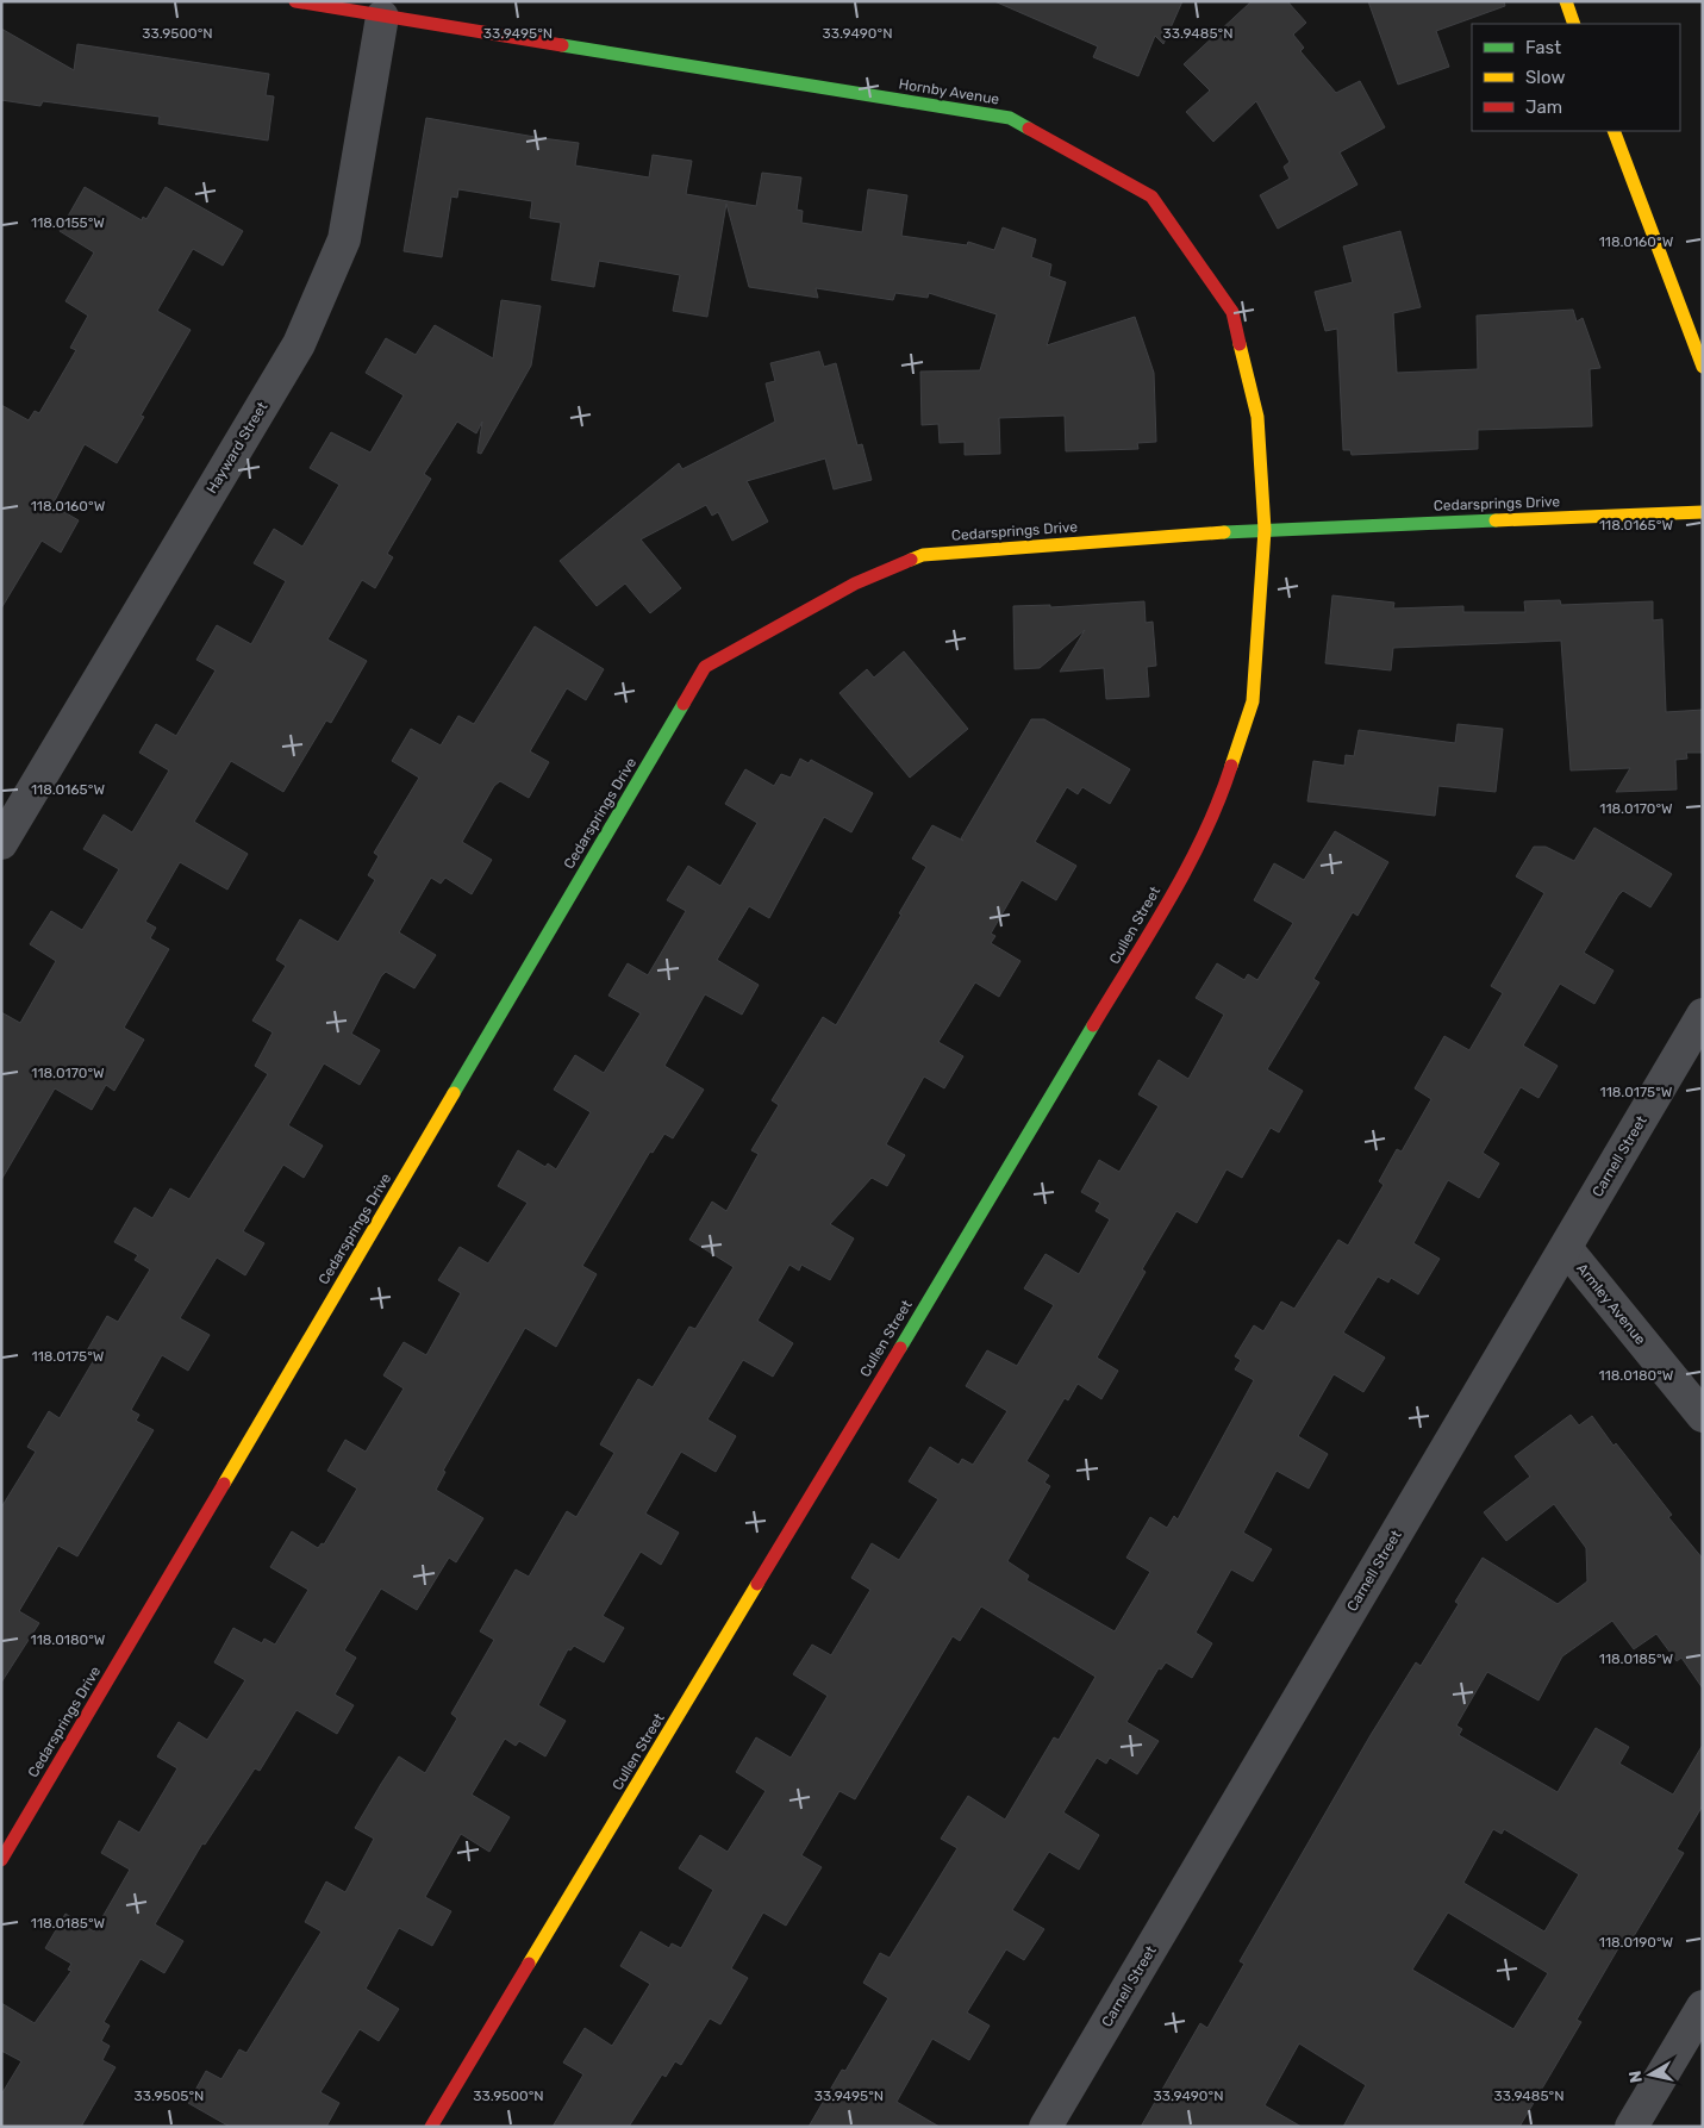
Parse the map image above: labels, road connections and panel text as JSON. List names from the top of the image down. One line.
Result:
{"streets":{"street":["Hornby Avenue","Hayward Street","Cedarsprings Drive","Cullen Street","Carnell Street","Armley Avenue"]},"crossings":[["Hornby Avenue","Hayward Street"],["Hornby Avenue","Cedarsprings Drive"],["Hornby Avenue","Cullen Street"],["Cedarsprings Drive","Cullen Street"],["Carnell Street","Armley Avenue"]],"legend":["Fast","Slow","Jam"],"north":"left","coordinates":["33.9500°N","33.9495°N","33.9490°N","33.9485°N","118.0155°W","118.0160°W","118.0165°W","118.0170°W","118.0175°W","118.0180°W","118.0185°W","118.0190°W","33.9505°N"]}
